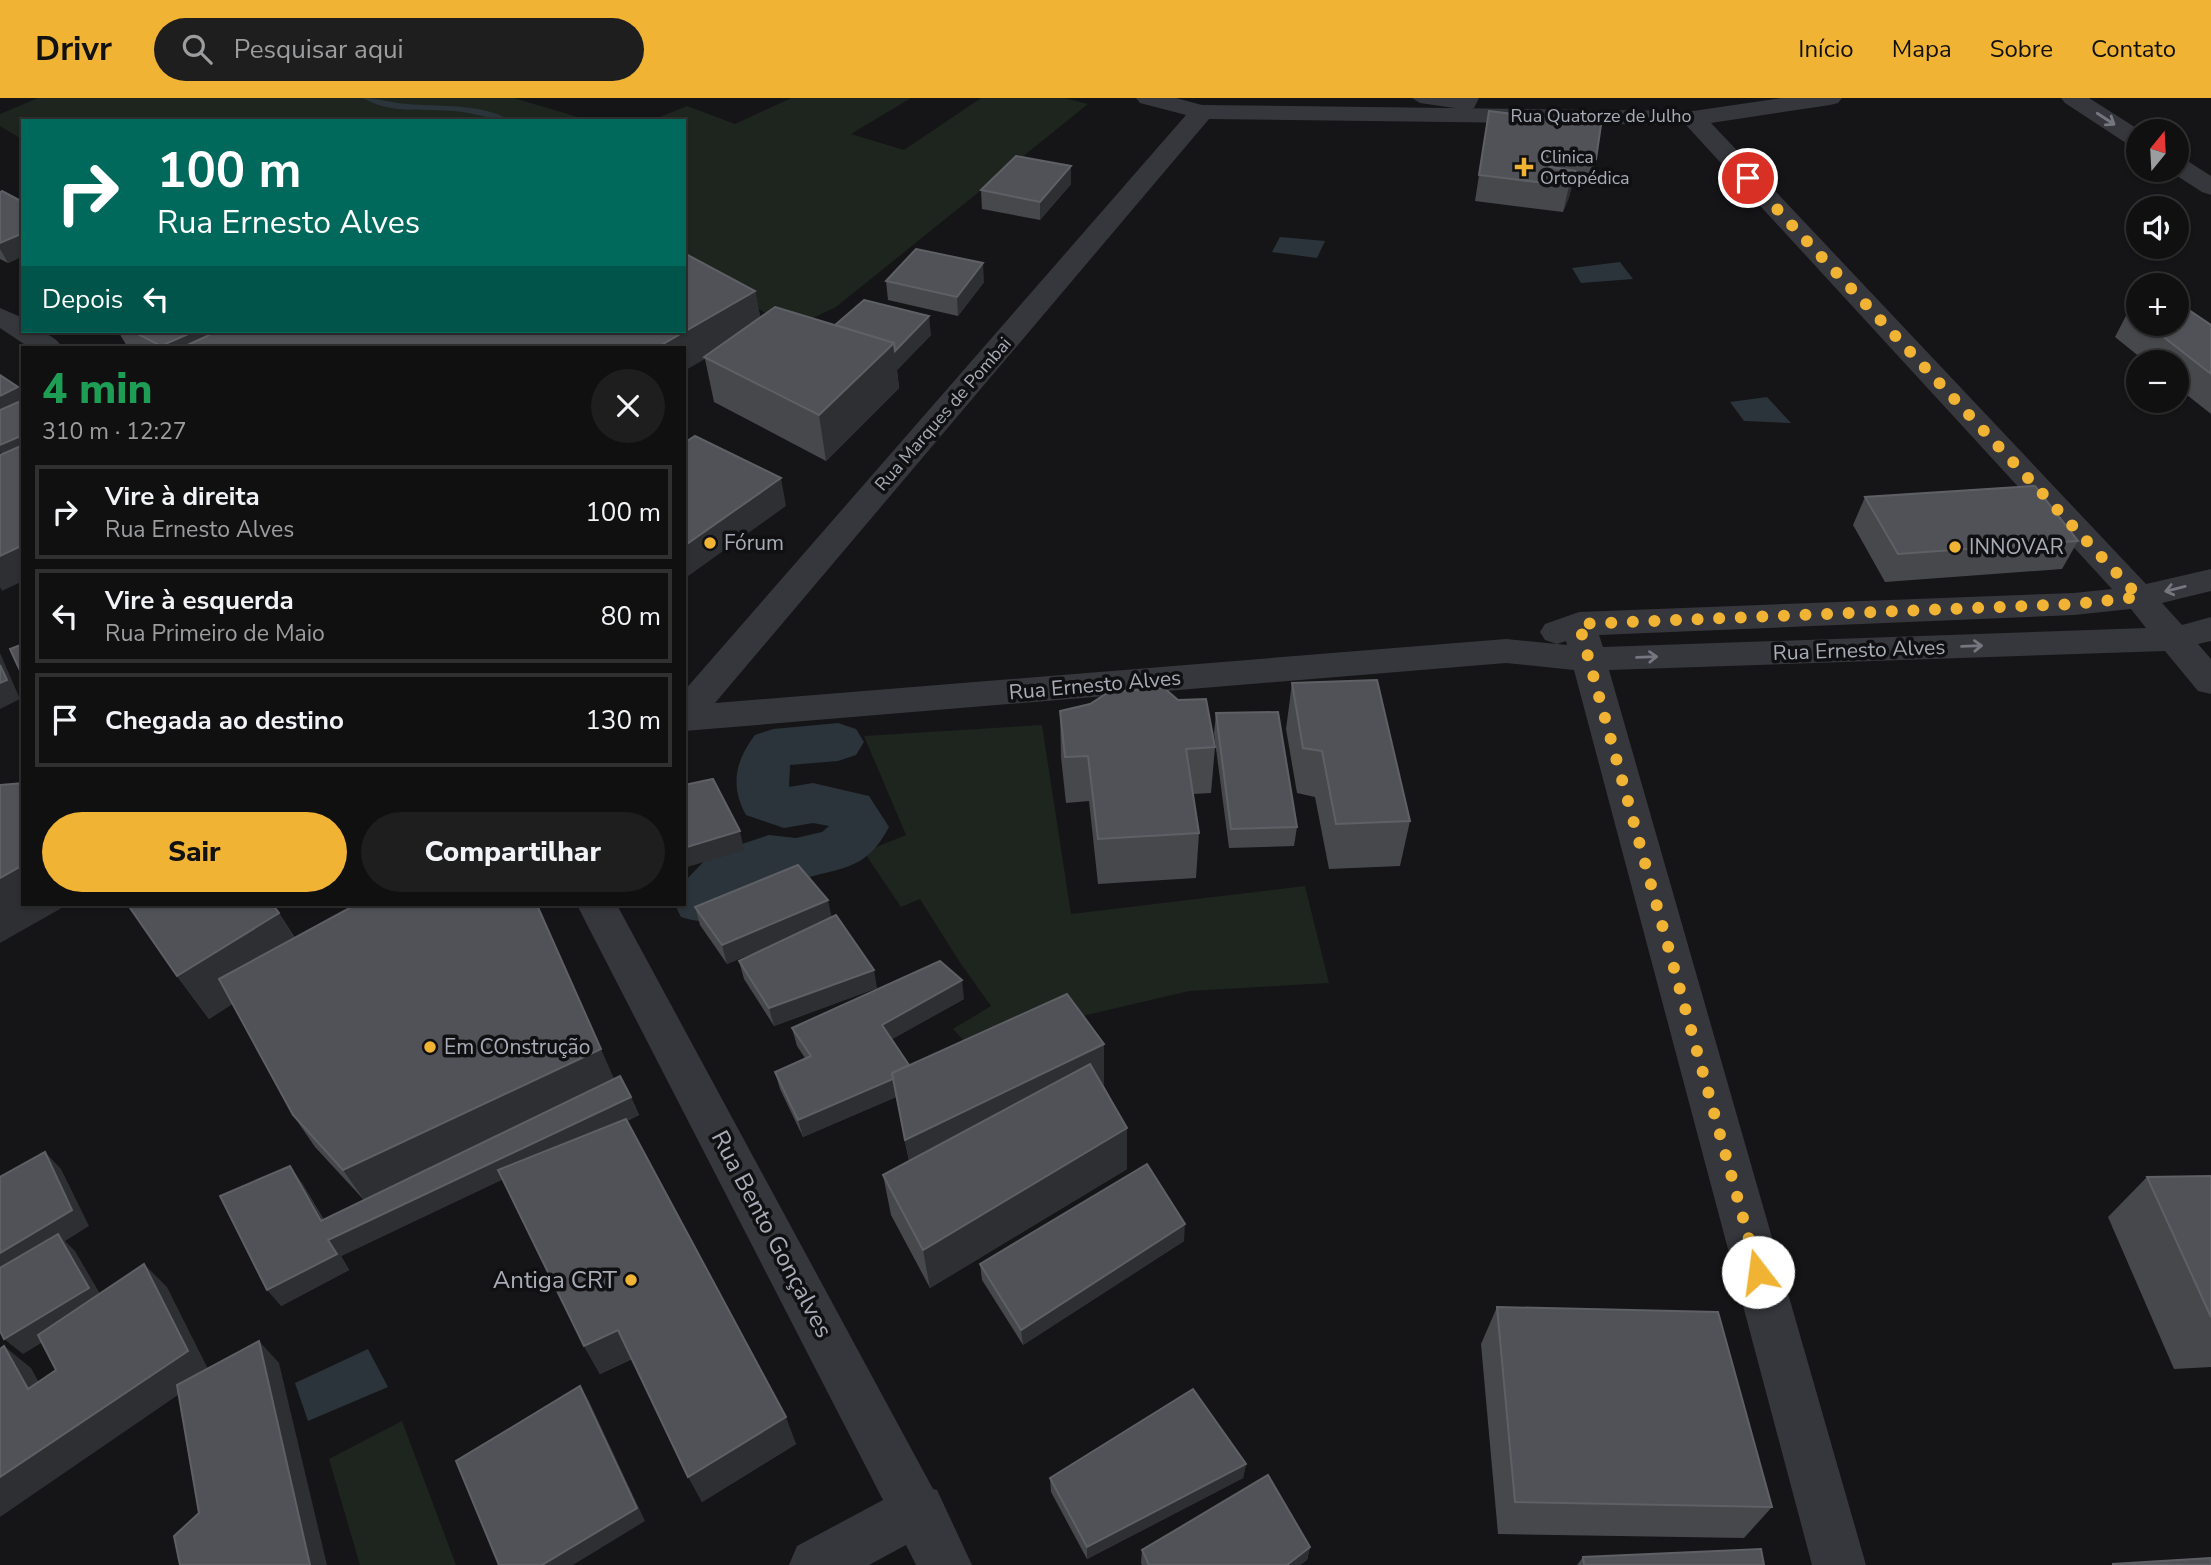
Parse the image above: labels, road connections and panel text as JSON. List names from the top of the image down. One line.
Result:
{"streets":{"street":["Rua Quatorze de Julho","Rua Marques de Pombai","Rua Ernesto Alves","Rua Bento Gonçalves"]},"crossings":[["Rua Quatorze de Julho","Rua Marques de Pombai"]],"places":{"health":["Clinica Ortopédica"],"other":["Fórum","INNOVAR","Em COnstrução","Antiga CRT"]},"north":"top","page":{"header":"Drivr","search":"Pesquisar aqui","nav":["Início","Mapa","Sobre","Contato"],"map_buttons":["+","−"],"turn":["100 m","Rua Ernesto Alves"],"then":"Depois","heading":["4 min","310 m · 12:27"],"list":[{"name":"Vire à direita","note":"Rua Ernesto Alves","value":"100 m"},{"name":"Vire à esquerda","note":"Rua Primeiro de Maio","value":"80 m"},{"name":"Chegada ao destino","value":"130 m"}],"buttons":["Sair","Compartilhar"]}}
